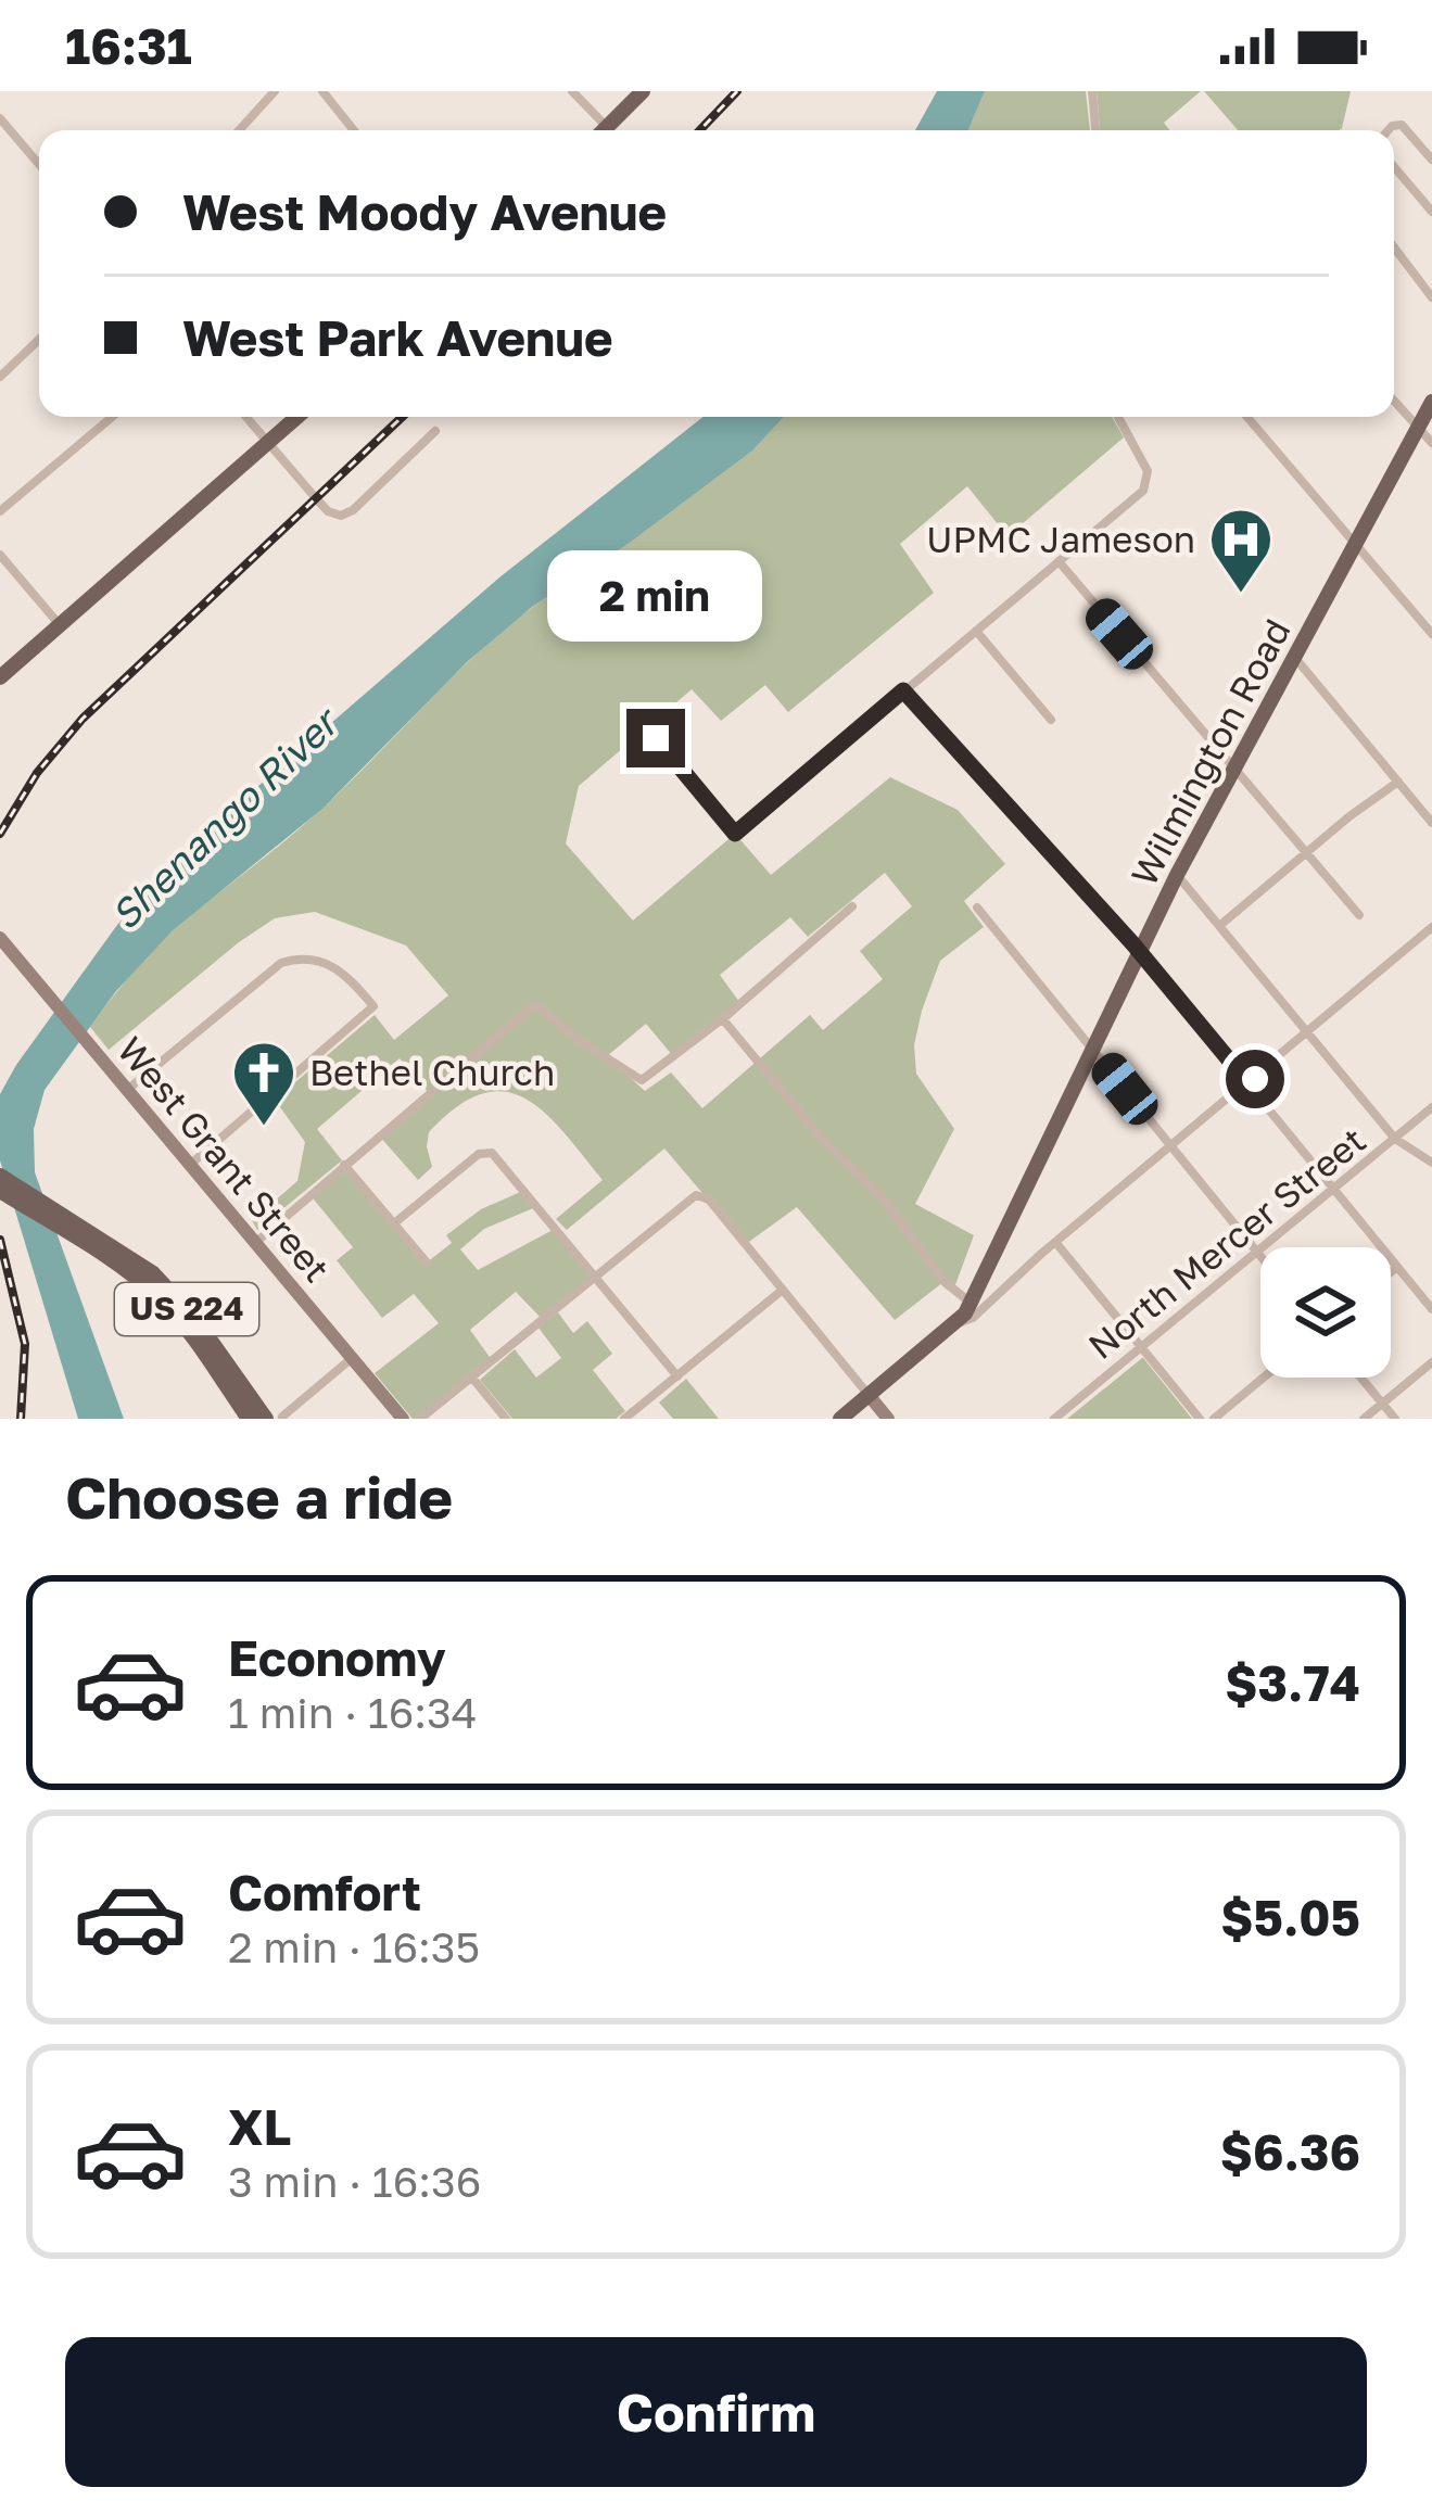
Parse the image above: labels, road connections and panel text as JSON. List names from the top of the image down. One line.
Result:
{"streets":{"main road":["Wilmington Road","US 224"],"street":["West Grant Street","North Mercer Street"]},"water":["Shenango River"],"places":{"hospital":["UPMC Jameson"],"church":["Bethel Church"]},"page":{"status":"16:31","banner":["West Moody Avenue","West Park Avenue"],"bubble":"2 min","heading":"Choose a ride","list":[{"name":"Economy","note":"1 min · 16:34","value":"$3.74"},{"name":"Comfort","note":"2 min · 16:35","value":"$5.05"},{"name":"XL","note":"3 min · 16:36","value":"$6.36"}],"buttons":"Confirm"}}
